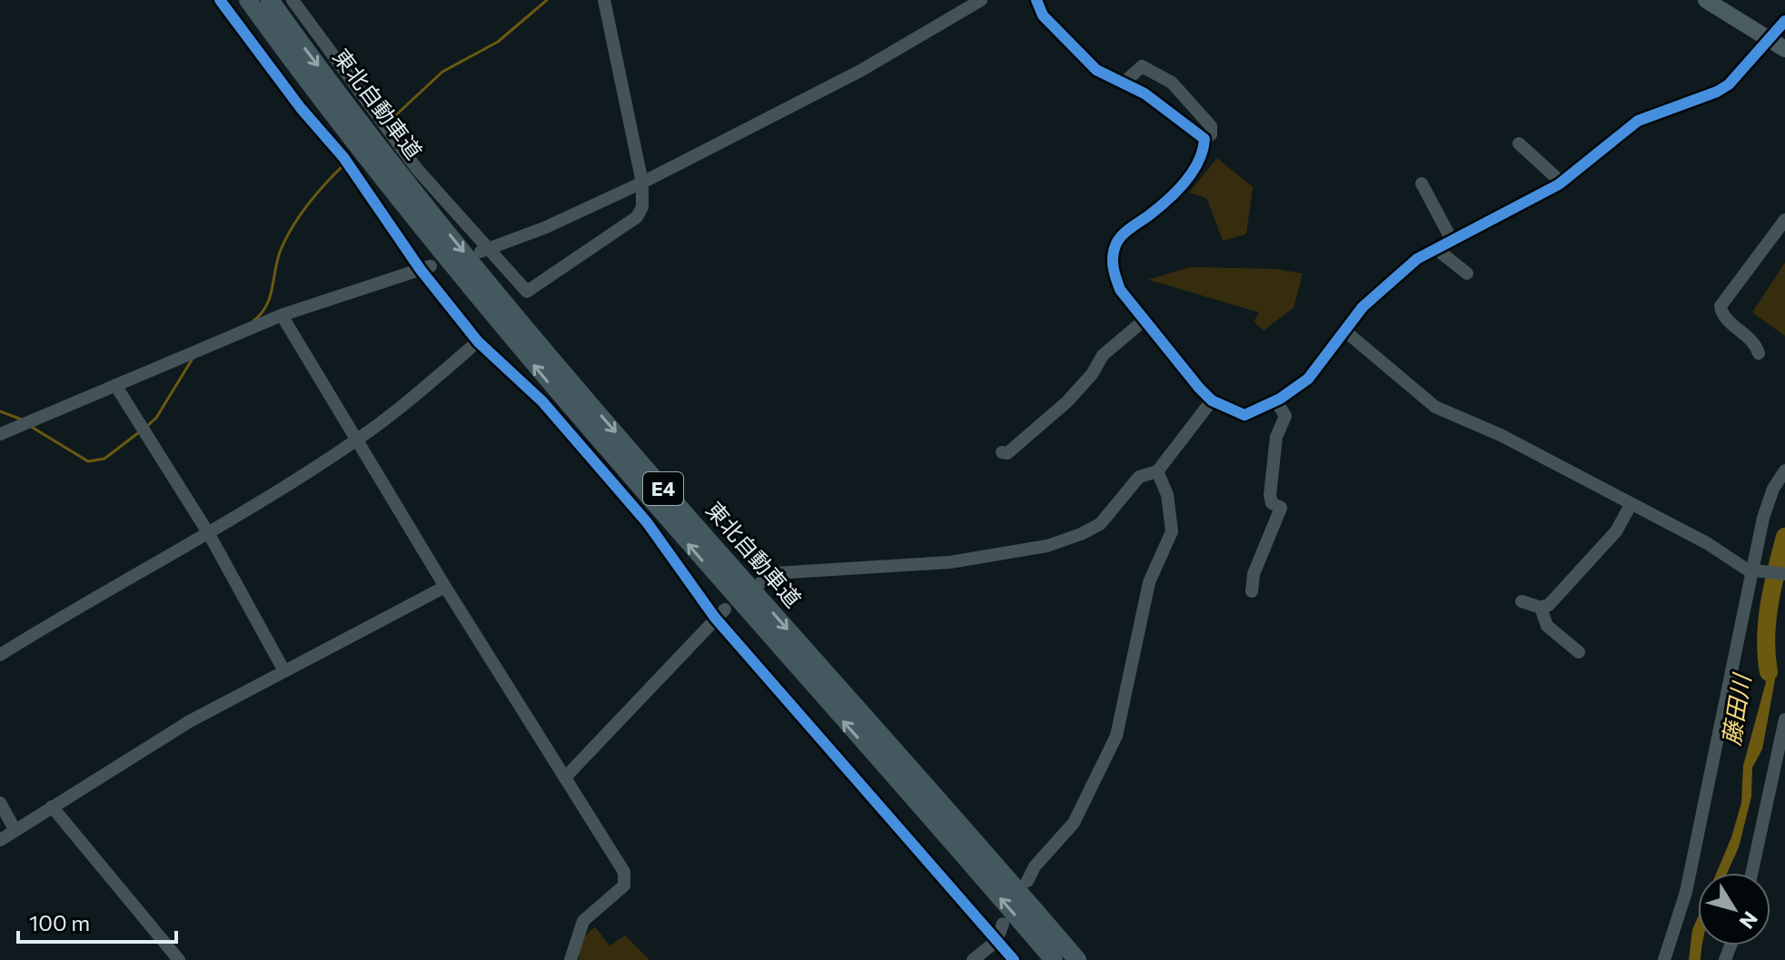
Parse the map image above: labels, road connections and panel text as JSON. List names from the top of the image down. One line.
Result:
{"streets":{"highway":["東北自動車道","E4"]},"water":["藤田川"],"scale_bar":"100 m","north":"bottom right"}
